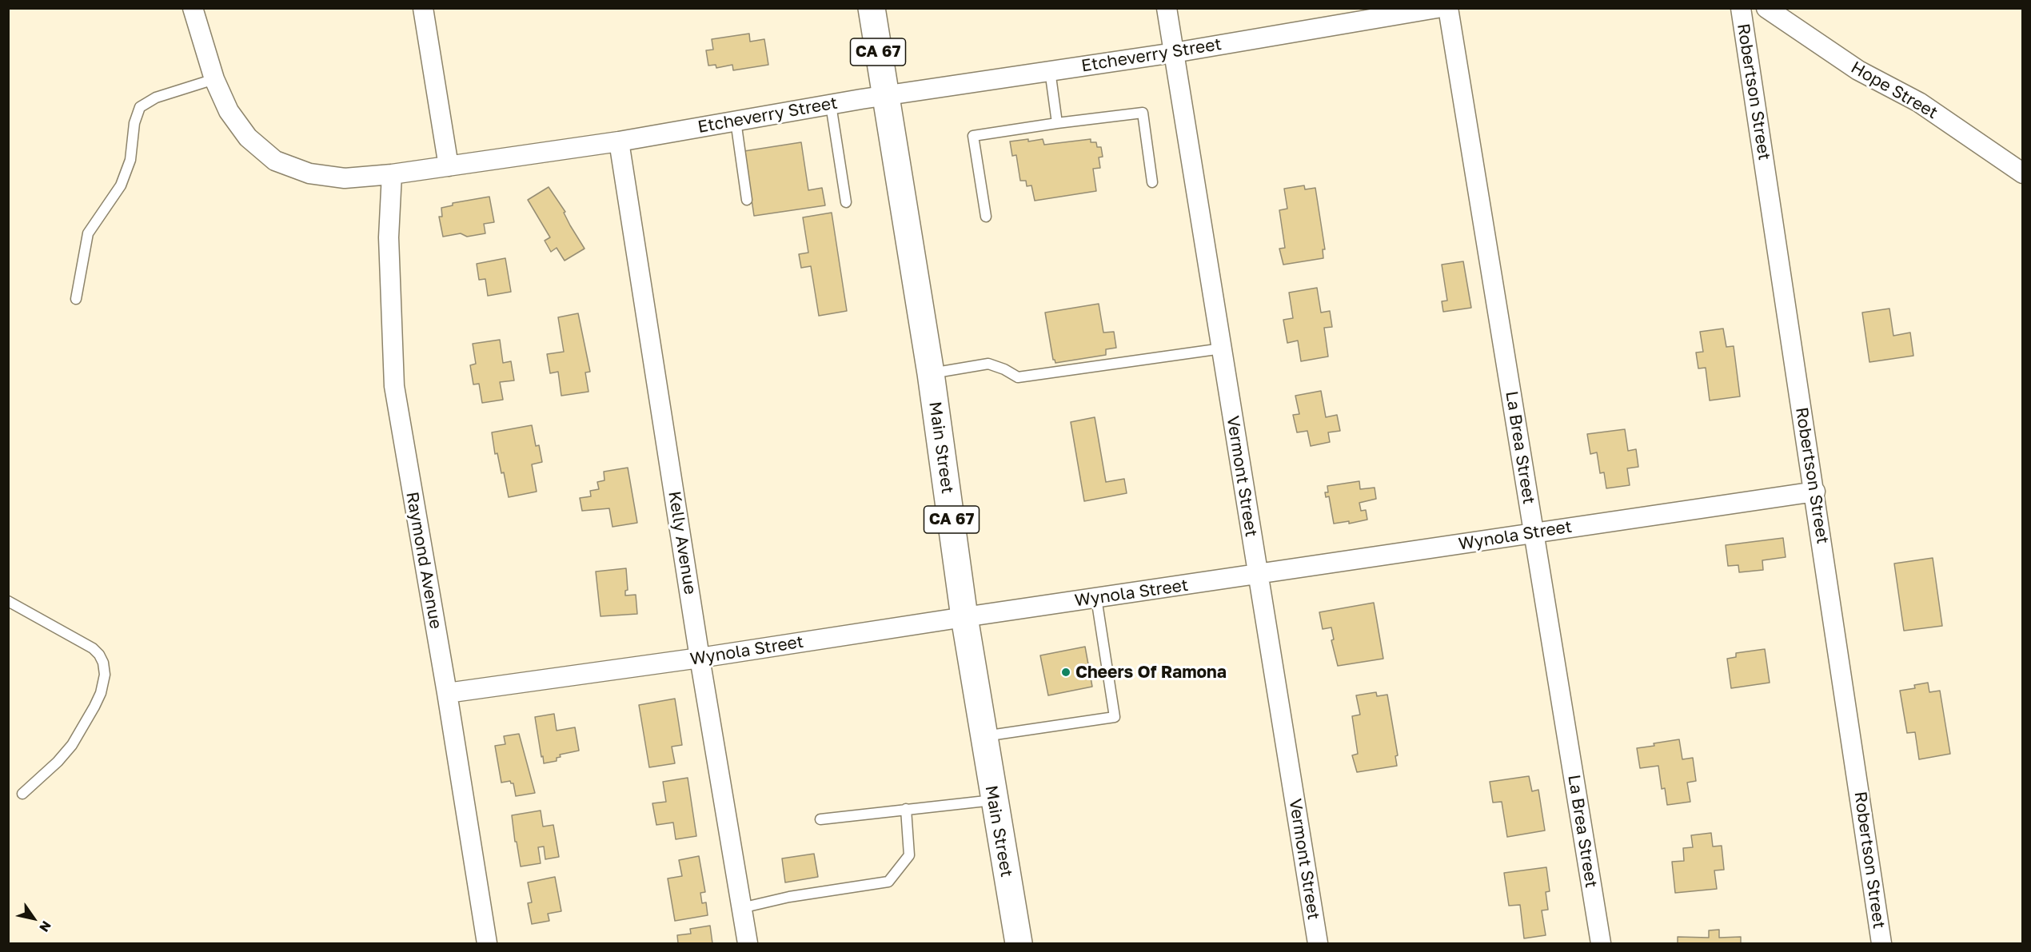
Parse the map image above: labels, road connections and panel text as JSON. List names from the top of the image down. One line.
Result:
{"streets":{"main road":["CA 67","Main Street"],"street":["Etcheverry Street","Hope Street","Robertson Street","La Brea Street","Vermont Street","Wynola Street","Kelly Avenue","Raymond Avenue"]},"crossings":[["Etcheverry Street","Main Street"],["Etcheverry Street","Vermont Street"],["Etcheverry Street","Kelly Avenue"],["Etcheverry Street","Raymond Avenue"],["Robertson Street","Wynola Street"],["Main Street","Wynola Street"],["La Brea Street","Wynola Street"],["Vermont Street","Wynola Street"],["Wynola Street","Kelly Avenue"],["Wynola Street","Raymond Avenue"]],"places":["Cheers Of Ramona"],"north":"bottom right"}
